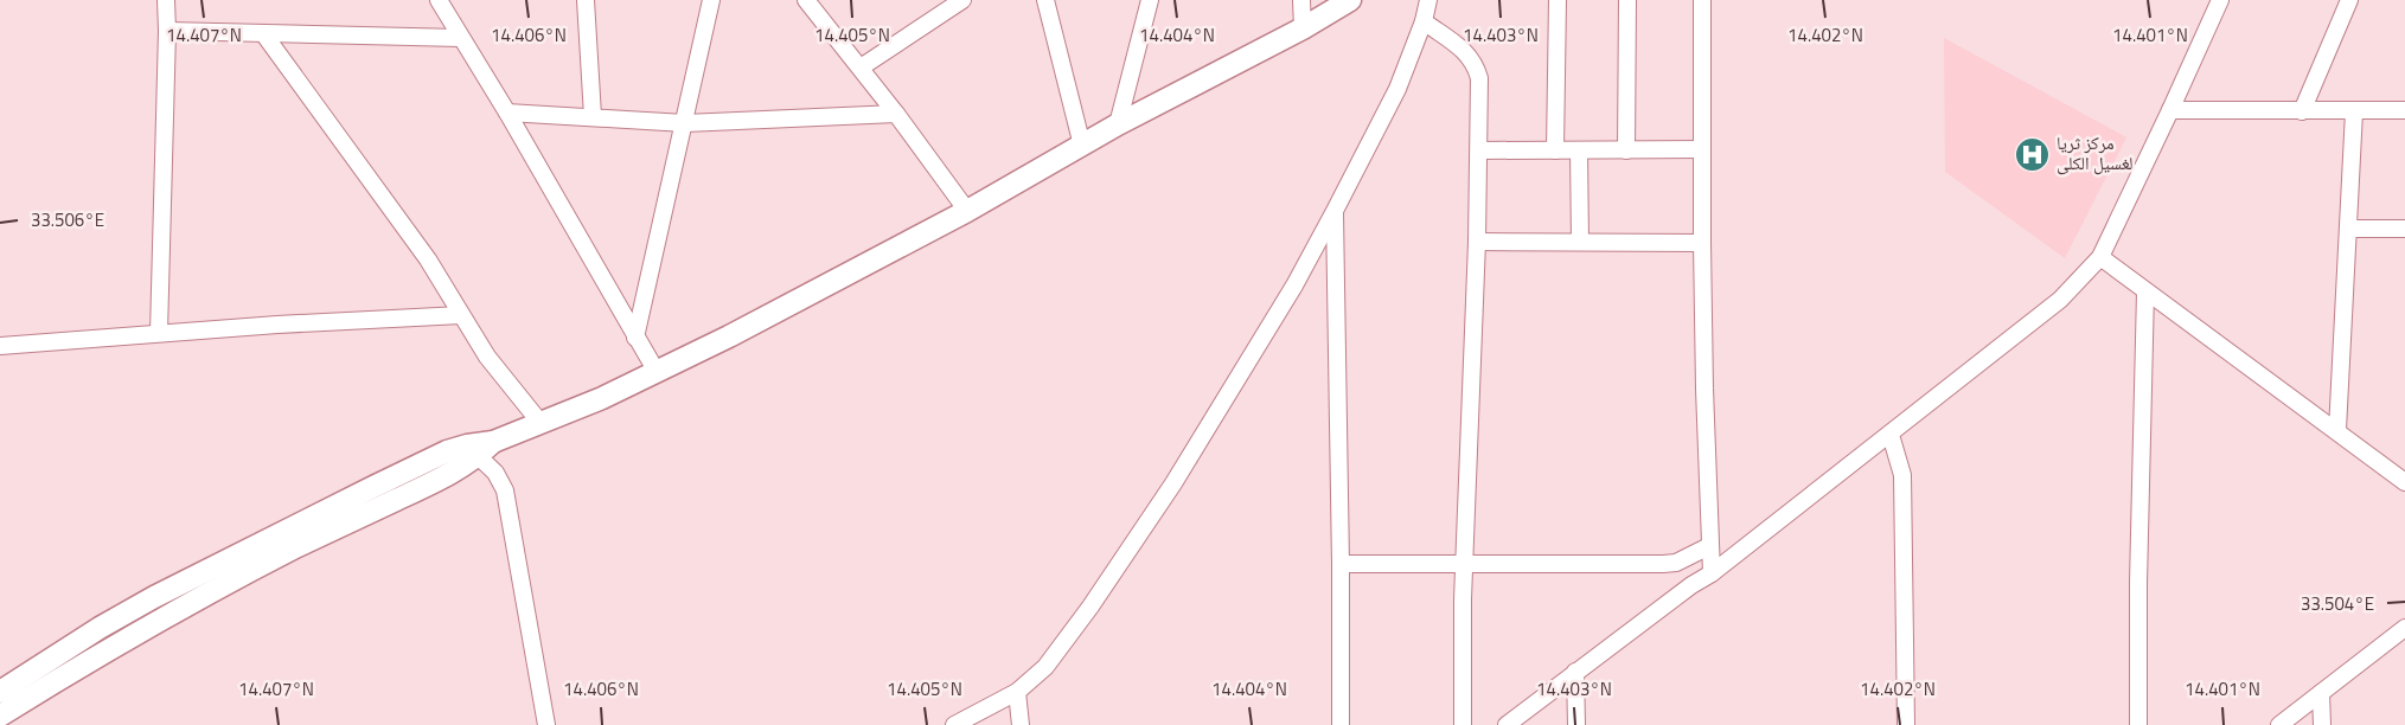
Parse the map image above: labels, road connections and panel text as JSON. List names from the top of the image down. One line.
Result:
{"places":{"hospital":["مركز ثريا لغسيل الكلى"]},"coordinates":["14.407°N","14.406°N","14.405°N","14.404°N","14.403°N","14.402°N","14.401°N","33.506°E","33.504°E"]}
